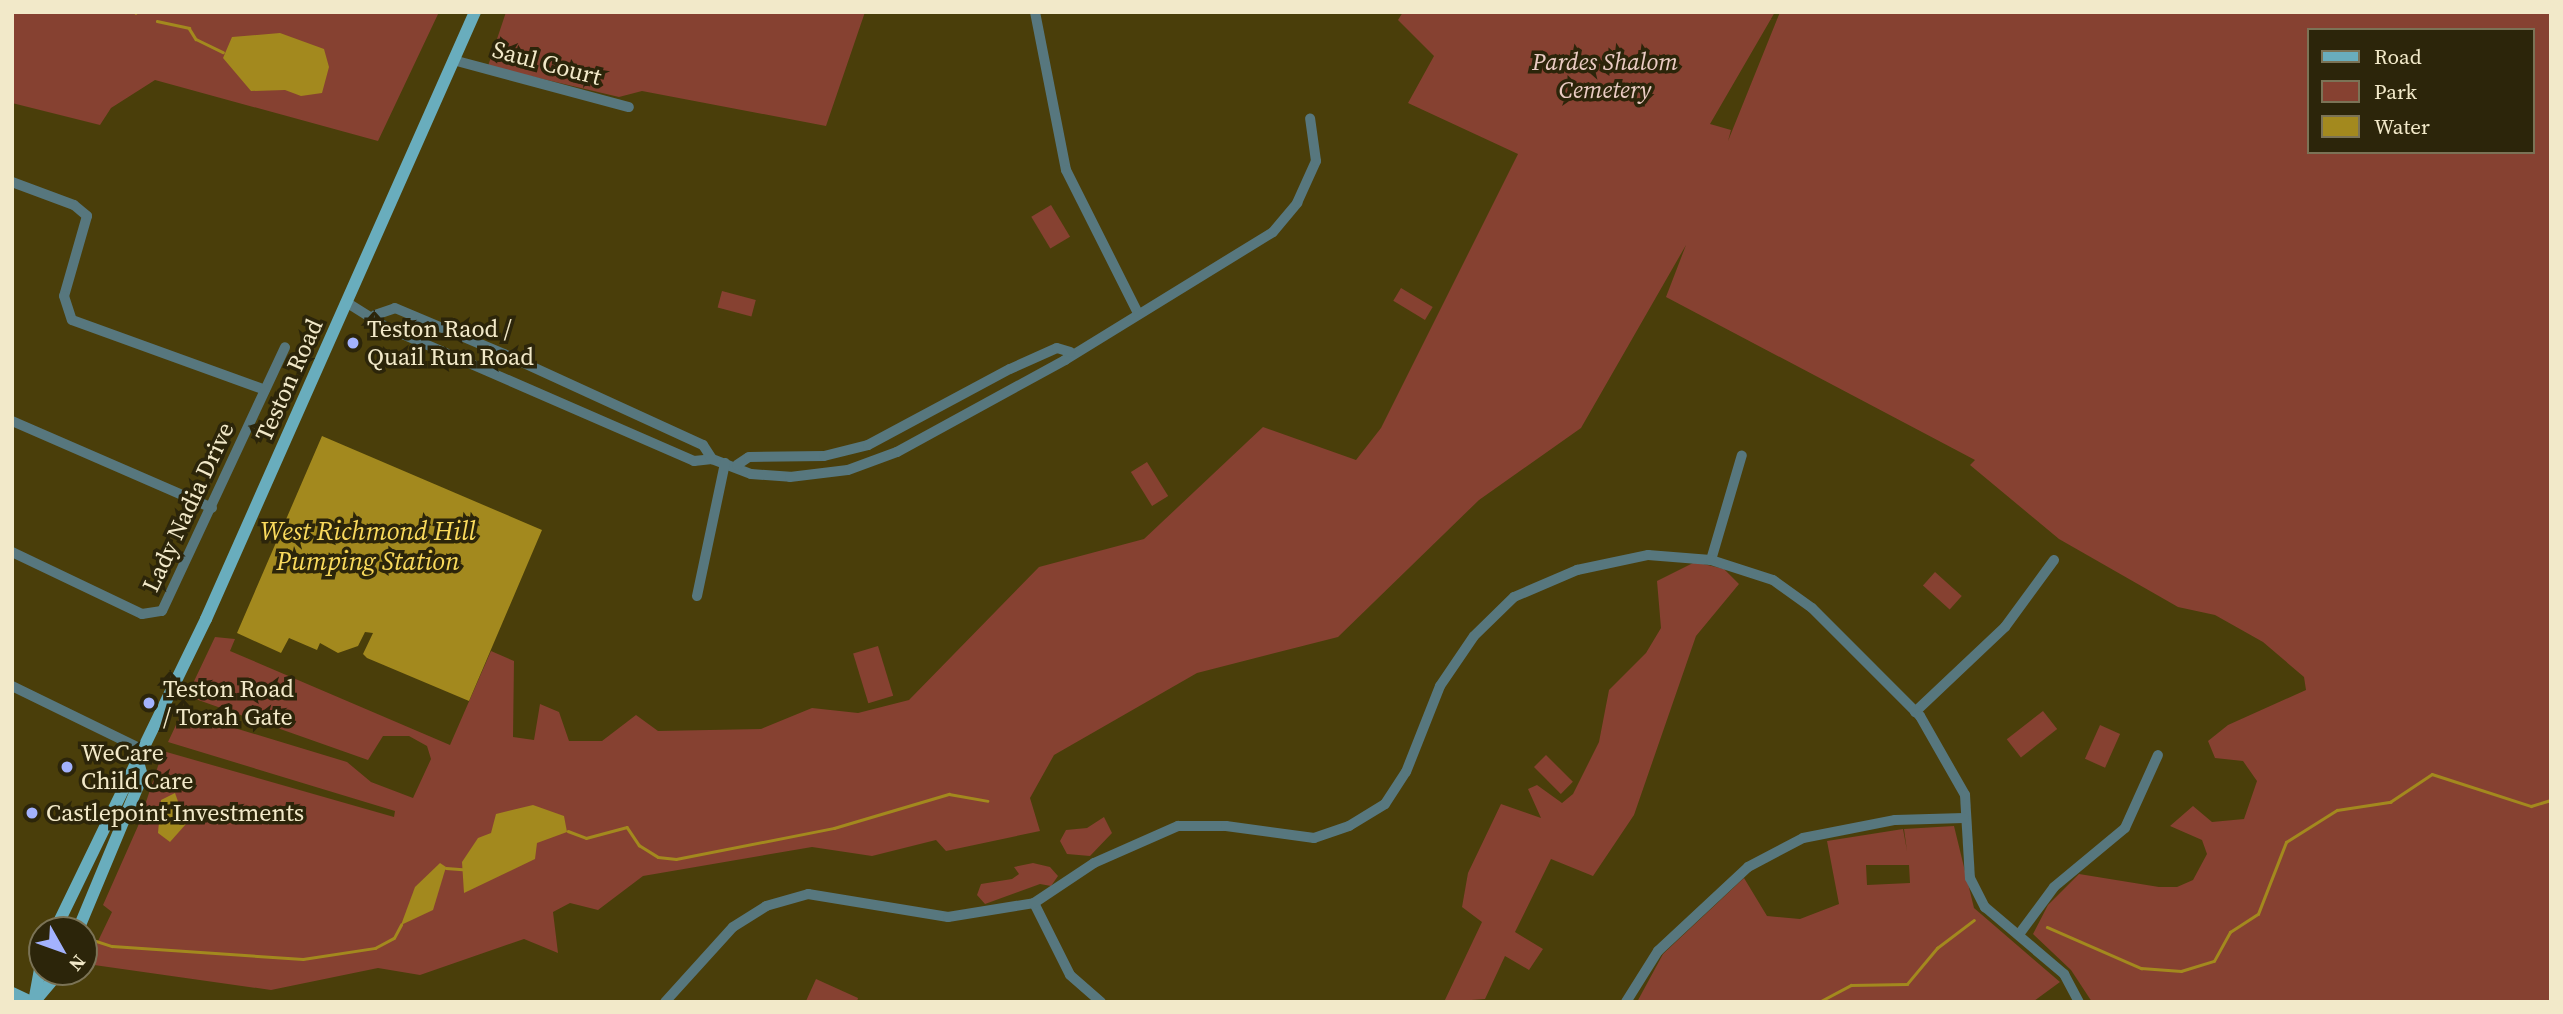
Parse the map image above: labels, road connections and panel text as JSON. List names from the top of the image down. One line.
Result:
{"streets":{"main road":["Teston Road"],"street":["Saul Court","Lady Nadia Drive"]},"crossings":[["Saul Court","Teston Road"]],"water":["West Richmond Hill Pumping Station"],"parks":["Pardes Shalom Cemetery"],"places":["Teston Raod / Quail Run Road","Teston Road / Torah Gate","WeCare Child Care","Castlepoint Investments"],"legend":["Road","Park","Water"],"north":"bottom right"}
